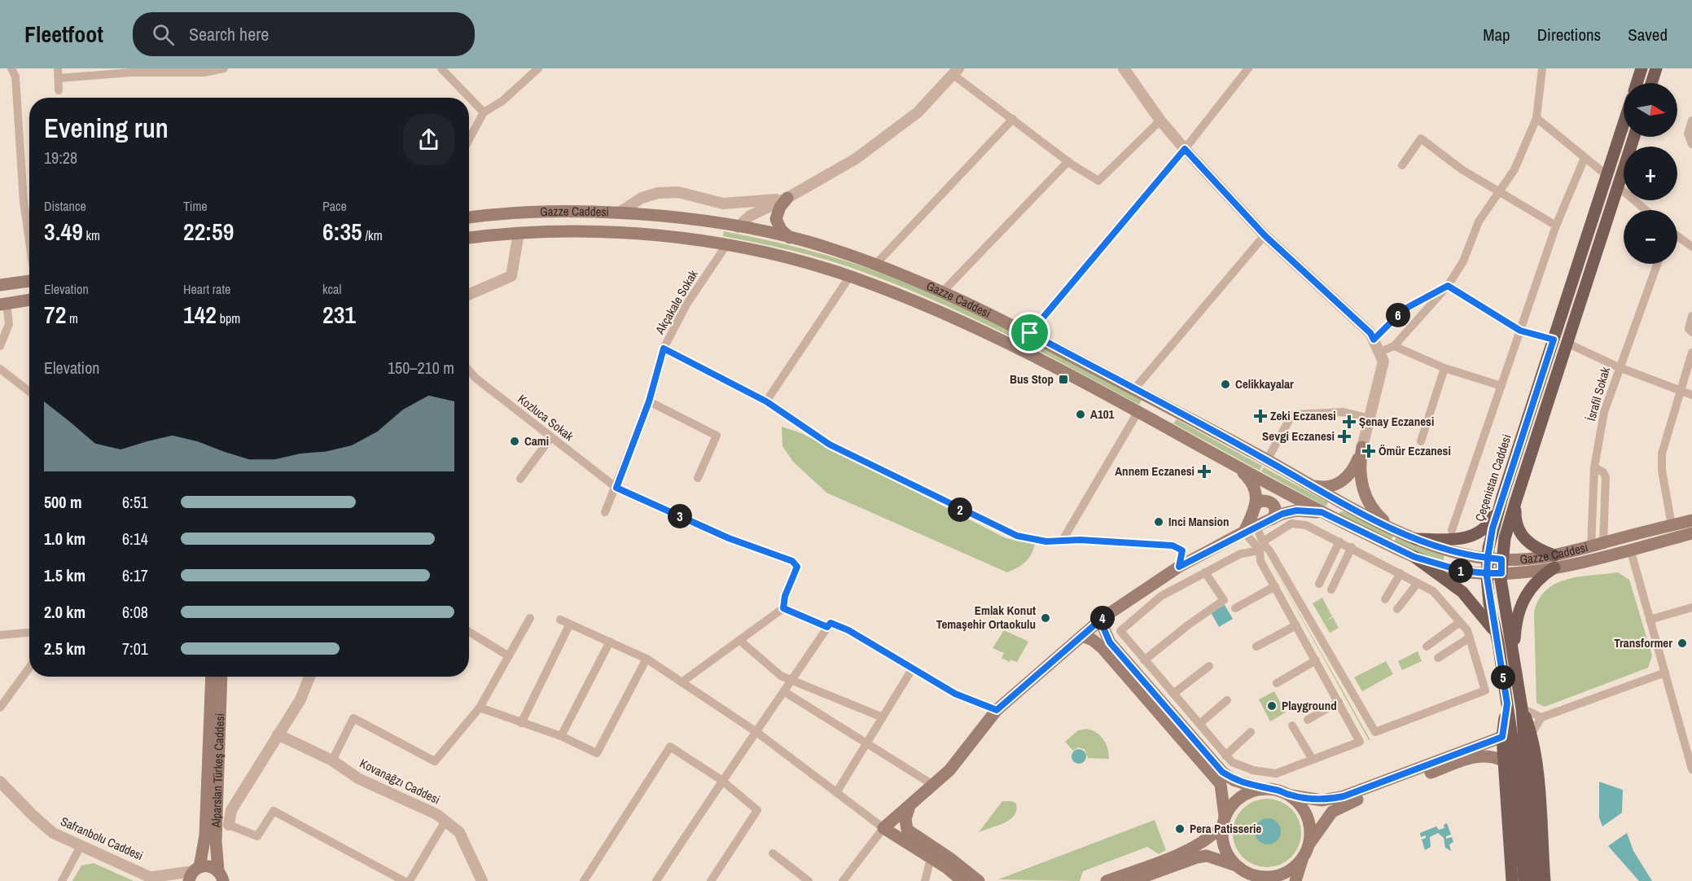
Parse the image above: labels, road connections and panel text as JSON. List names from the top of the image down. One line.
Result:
{"streets":{"main road":["Gazze Caddesi","Çeçenistan Caddesi","Alparslan Türkeş Caddesi"],"street":["Akçakale Sokak","İsrafil Sokak","Kozluca Sokak","Kovanağzı Caddesi","Safranbolu Caddesi"]},"crossings":[["Gazze Caddesi","Akçakale Sokak"],["Gazze Caddesi","İsrafil Sokak"],["Gazze Caddesi","Çeçenistan Caddesi"],["Akçakale Sokak","Kozluca Sokak"]],"places":{"transit":["Bus Stop"],"other":["Celikkayalar","A101","Cami","Inci Mansion","Emlak Konut Temaşehir Ortaokulu","Transformer","Playground","Pera Patisserie"],"health":["Zeki Eczanesi","Şenay Eczanesi","Sevgi Eczanesi","Ömür Eczanesi","Annem Eczanesi"]},"north":"right","page":{"header":"Fleetfoot","search":"Search here","nav":["Map","Directions","Saved"],"map_buttons":["+","−"],"heading":["Evening run","19:28"],"stats":[["Distance","3.49 km"],["Time","22:59"],["Pace","6:35 /km"],["Elevation","72 m"],["Heart rate","142 bpm"],["kcal","231"]],"pins":["6","2","3","1","4","5"],"chart":["Elevation","150–210 m"],"list":[{"name":"500 m","note":"6:51"},{"name":"1.0 km","note":"6:14"},{"name":"1.5 km","note":"6:17"},{"name":"2.0 km","note":"6:08"},{"name":"2.5 km","note":"7:01"}]}}
